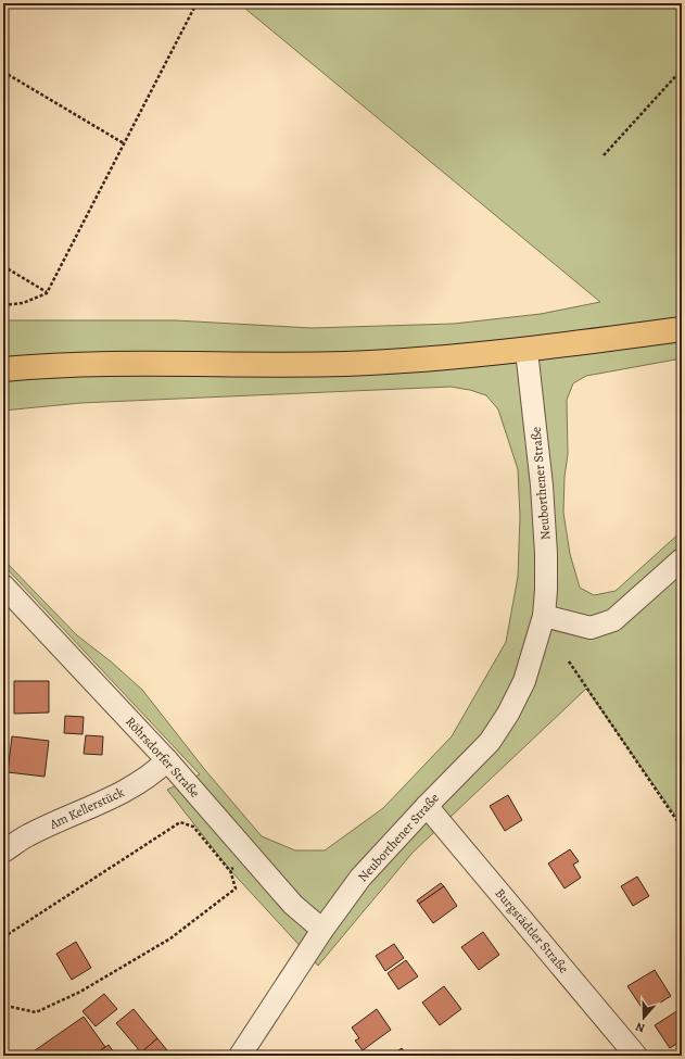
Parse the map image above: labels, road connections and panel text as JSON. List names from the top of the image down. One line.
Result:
{"streets":{"street":["Neuborthener Straße","Röhrsdorfer Straße","Am Kellerstück","Burgstädtler Straße"]},"crossings":[["Neuborthener Straße","Röhrsdorfer Straße"],["Neuborthener Straße","Burgstädtler Straße"],["Röhrsdorfer Straße","Am Kellerstück"]],"north":"bottom"}
